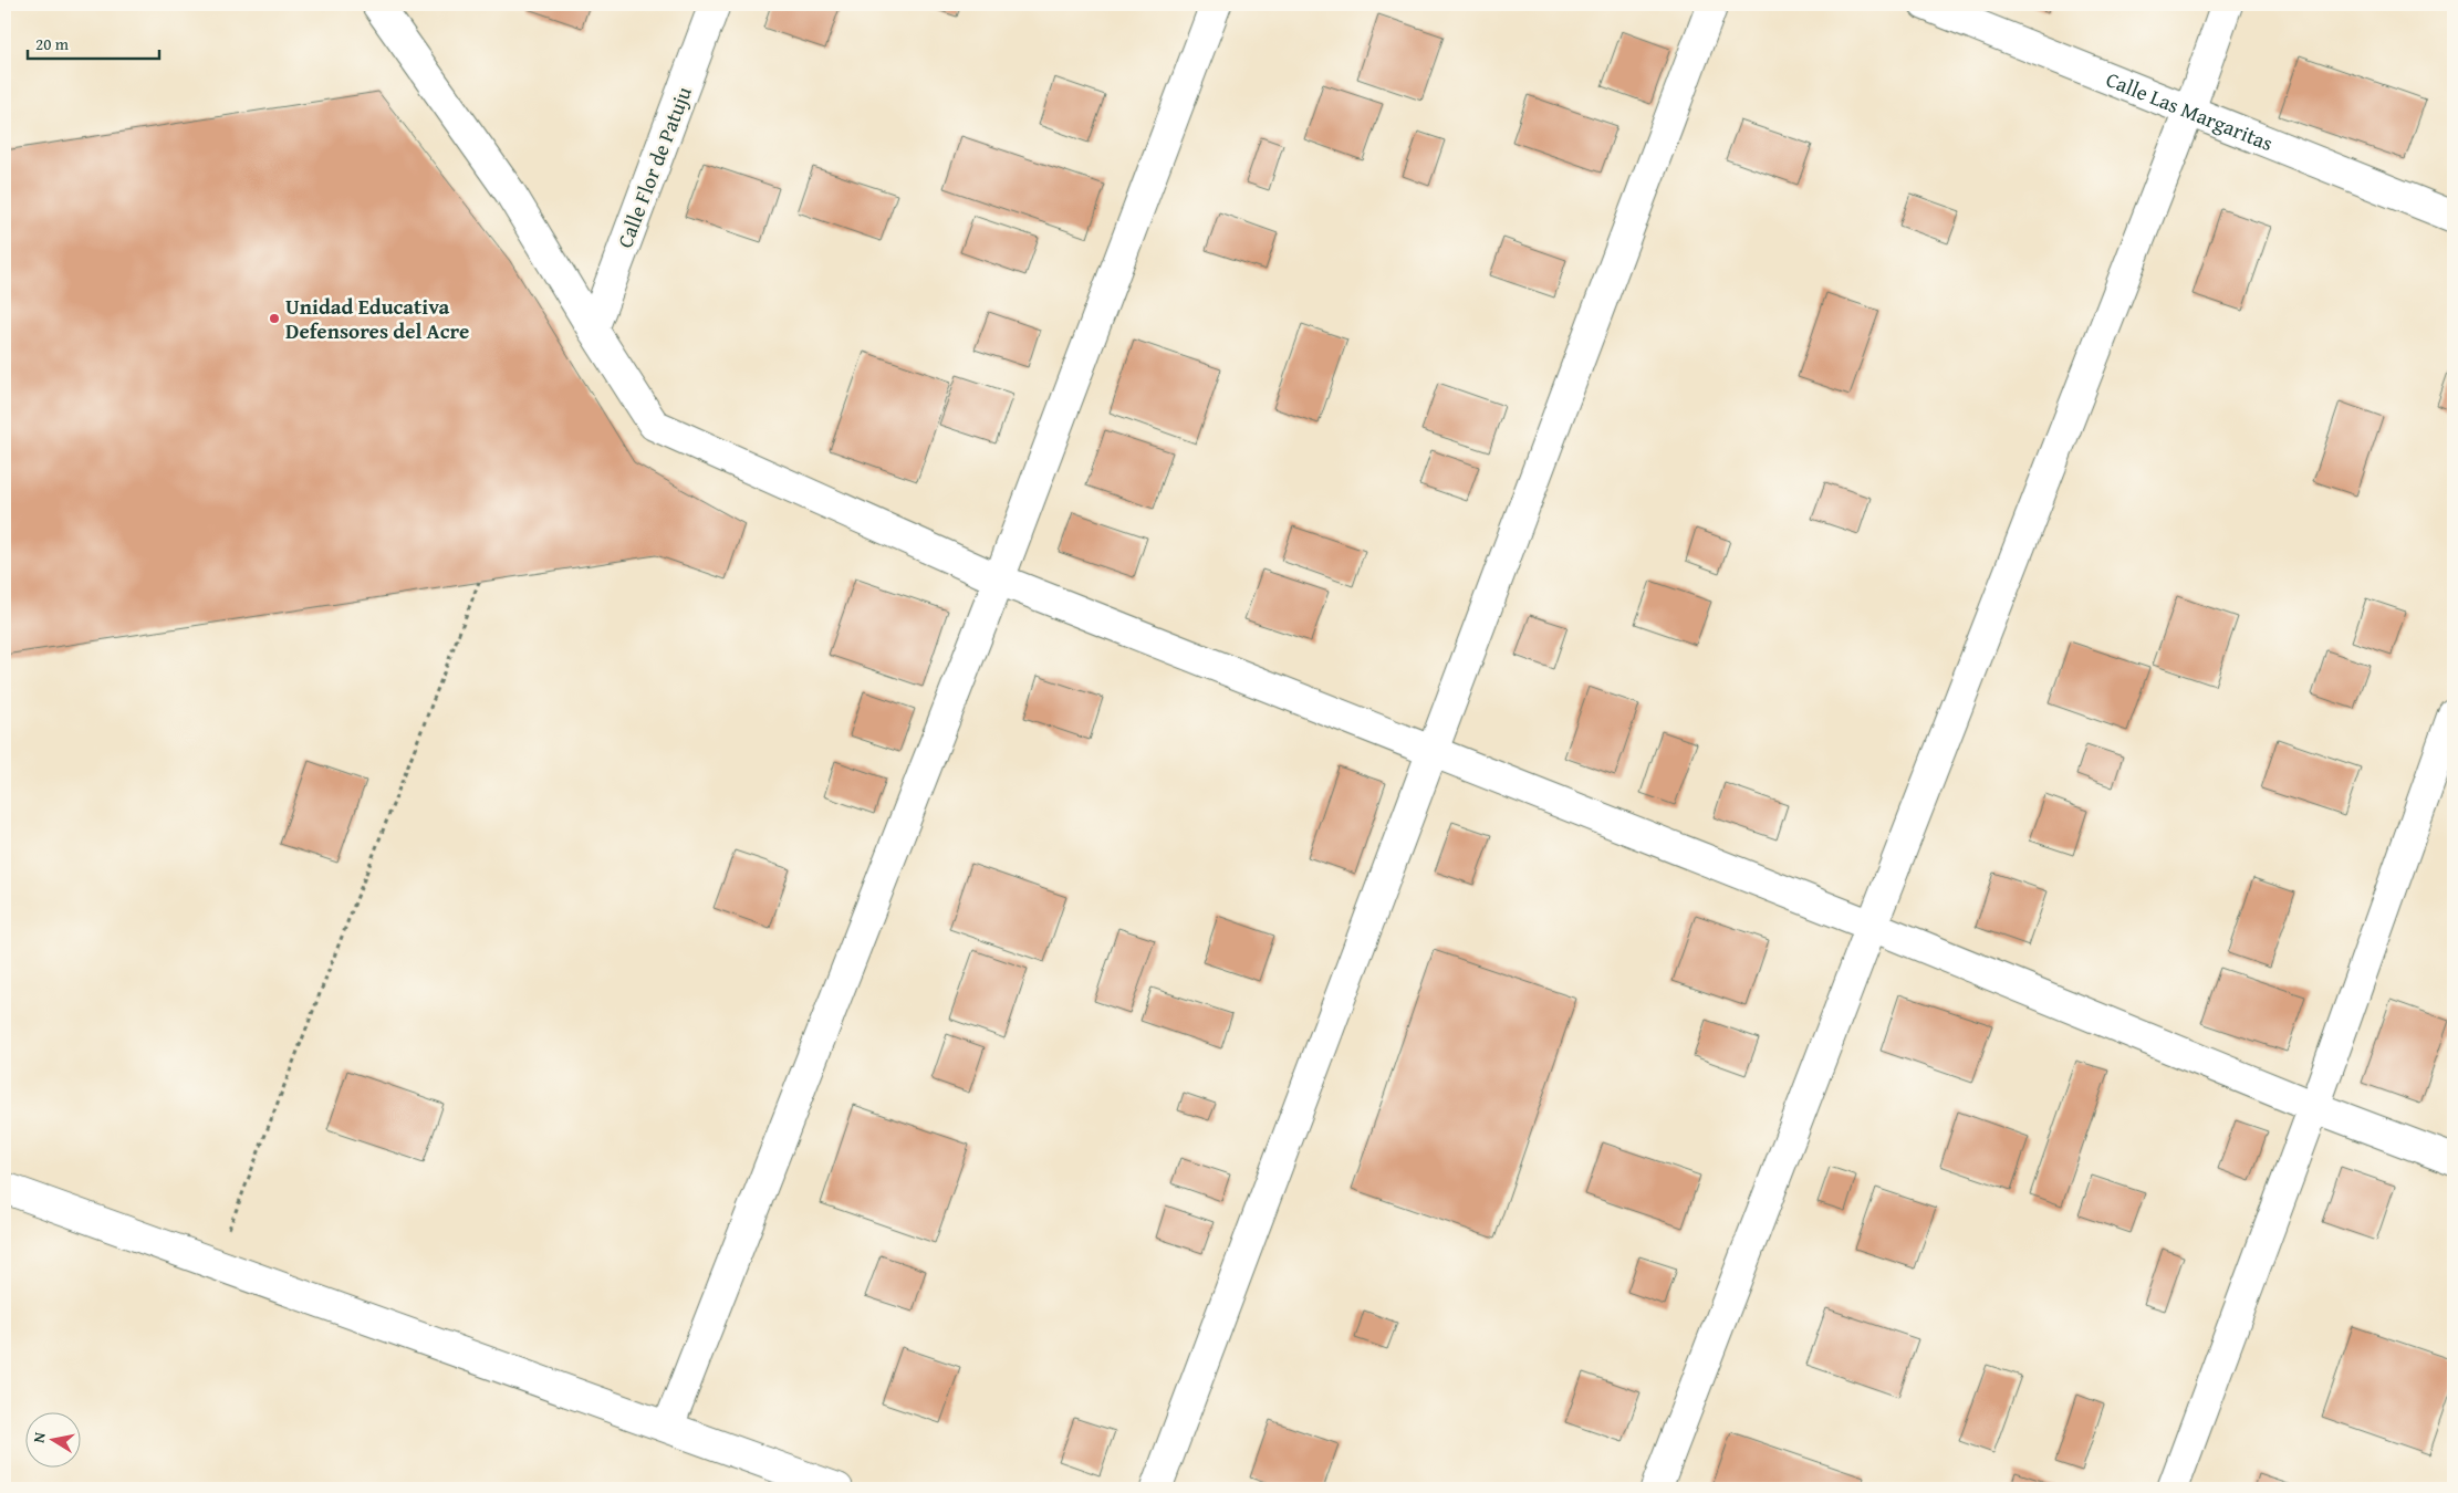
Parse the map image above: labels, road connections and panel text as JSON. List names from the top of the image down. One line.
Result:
{"streets":{"street":["Calle Las Margaritas","Calle Flor de Patuju"]},"places":["Unidad Educativa Defensores del Acre"],"scale_bar":"20 m","north":"left"}
